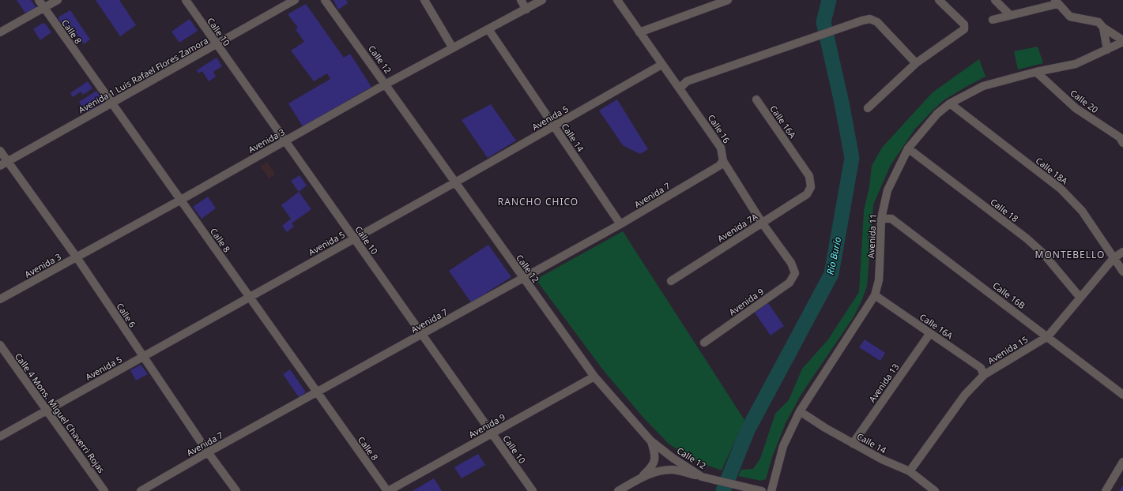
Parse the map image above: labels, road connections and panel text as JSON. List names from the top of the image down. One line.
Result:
{"streets":{"street":["Calle 8","Calle 10","Calle 12","Avenida 1 Luis Rafael Flores Zamora","Calle 20","Avenida 5","Calle 16A","Calle 16","Calle 14","Avenida 3","Calle 18A","Avenida 7","Calle 18","Avenida 7A","Avenida 11","Calle 16B","Avenida 9","Calle 6","Avenida 15","Avenida 13","Calle 4 Mons. Miguel Chaverri Rojas"]},"crossings":[["Calle 8","Avenida 1 Luis Rafael Flores Zamora"],["Calle 8","Avenida 5"],["Calle 8","Avenida 3"],["Calle 8","Avenida 7"],["Calle 8","Avenida 9"],["Calle 10","Avenida 1 Luis Rafael Flores Zamora"],["Calle 10","Avenida 5"],["Calle 10","Avenida 3"],["Calle 10","Avenida 7"],["Calle 10","Avenida 9"],["Calle 12","Avenida 5"],["Calle 12","Avenida 3"],["Calle 12","Avenida 7"],["Calle 12","Avenida 9"],["Avenida 1 Luis Rafael Flores Zamora","Calle 6"],["Calle 20","Avenida 11"],["Avenida 5","Calle 16"],["Avenida 5","Calle 14"],["Avenida 5","Calle 6"],["Avenida 5","Calle 4 Mons. Miguel Chaverri Rojas"],["Calle 16A","Avenida 7A"],["Calle 16A","Avenida 11"],["Calle 16A","Avenida 15"],["Calle 16A","Avenida 13"],["Calle 16","Avenida 7"],["Calle 16","Avenida 7A"],["Calle 16","Avenida 9"],["Calle 14","Avenida 3"],["Calle 14","Avenida 7"],["Calle 14","Avenida 11"],["Calle 14","Avenida 15"],["Calle 14","Avenida 13"],["Avenida 3","Calle 6"],["Calle 18A","Avenida 11"],["Calle 18A","Avenida 15"],["Avenida 7","Calle 6"],["Calle 18","Avenida 11"],["Calle 18","Avenida 15"],["Avenida 11","Calle 16B"],["Calle 16B","Avenida 15"]],"districts":["RANCHO CHICO","MONTEBELLO"],"water":["Río Burío"]}
